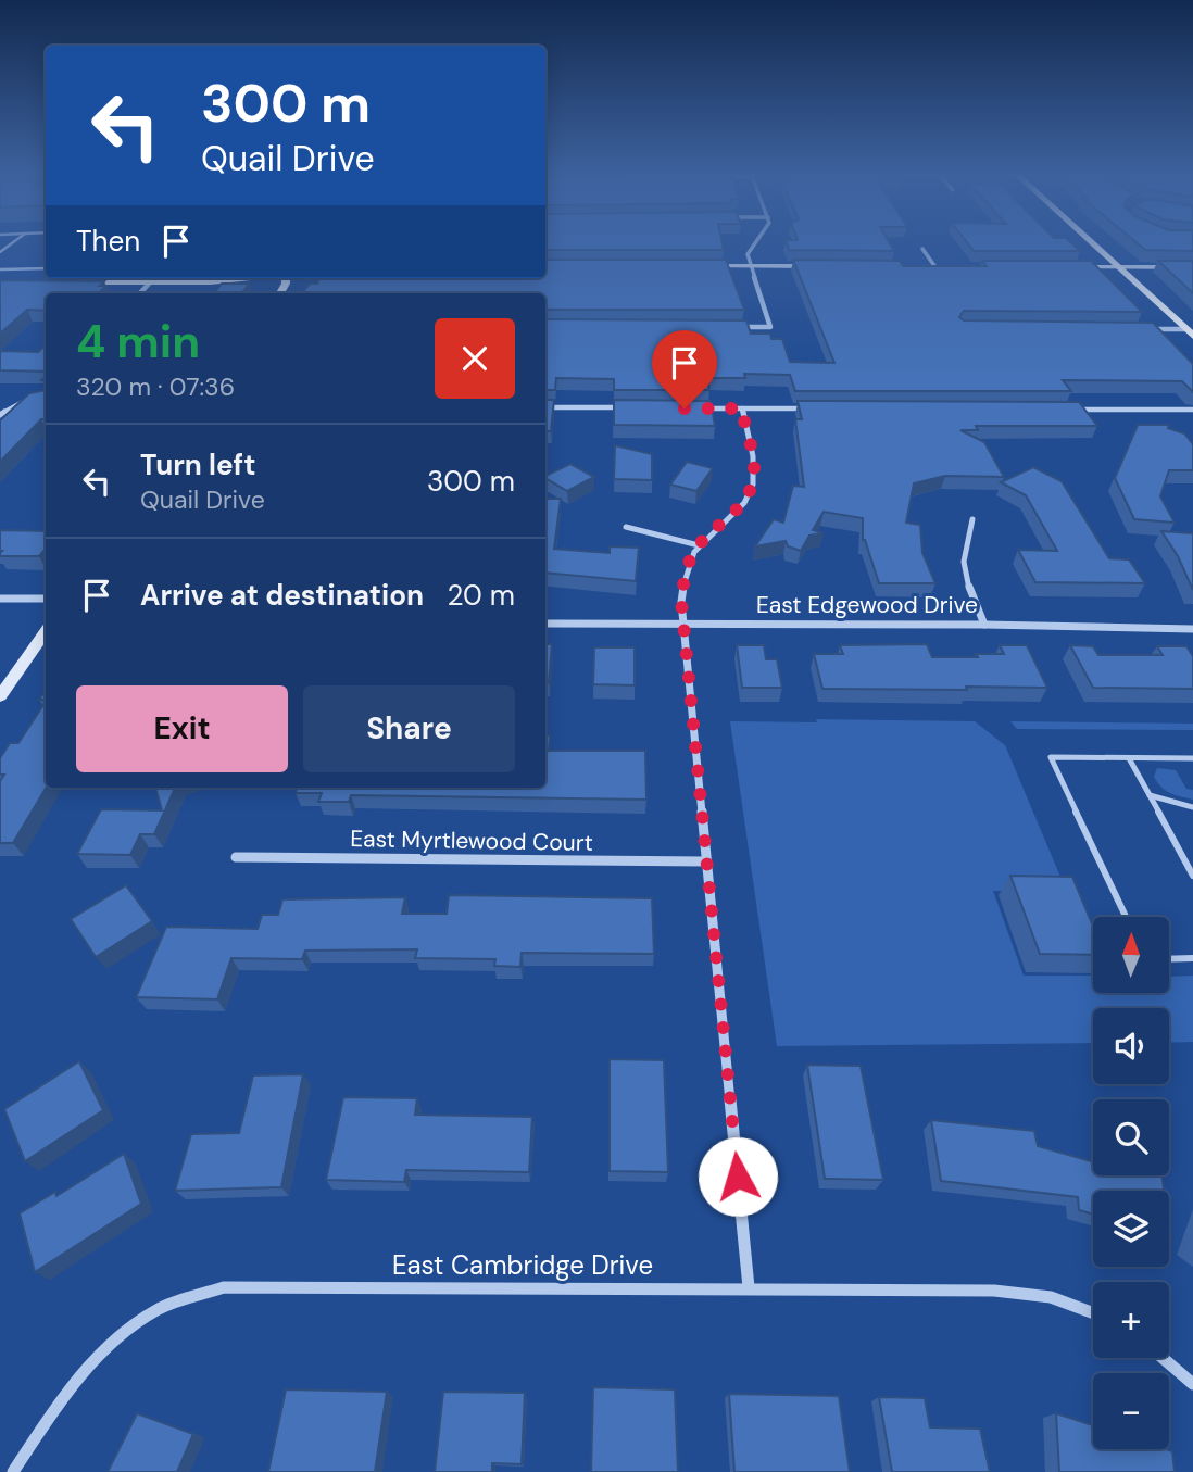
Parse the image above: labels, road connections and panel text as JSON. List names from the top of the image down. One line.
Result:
{"streets":{"street":["East Edgewood Drive","East Myrtlewood Court","East Cambridge Drive"]},"north":"top","page":{"turn":["300 m","Quail Drive"],"then":"Then","heading":["4 min","320 m · 07:36"],"list":[{"name":"Turn left","note":"Quail Drive","value":"300 m"},{"name":"Arrive at destination","value":"20 m"}],"buttons":["Exit","Share"],"map_buttons":["+","−"]}}
